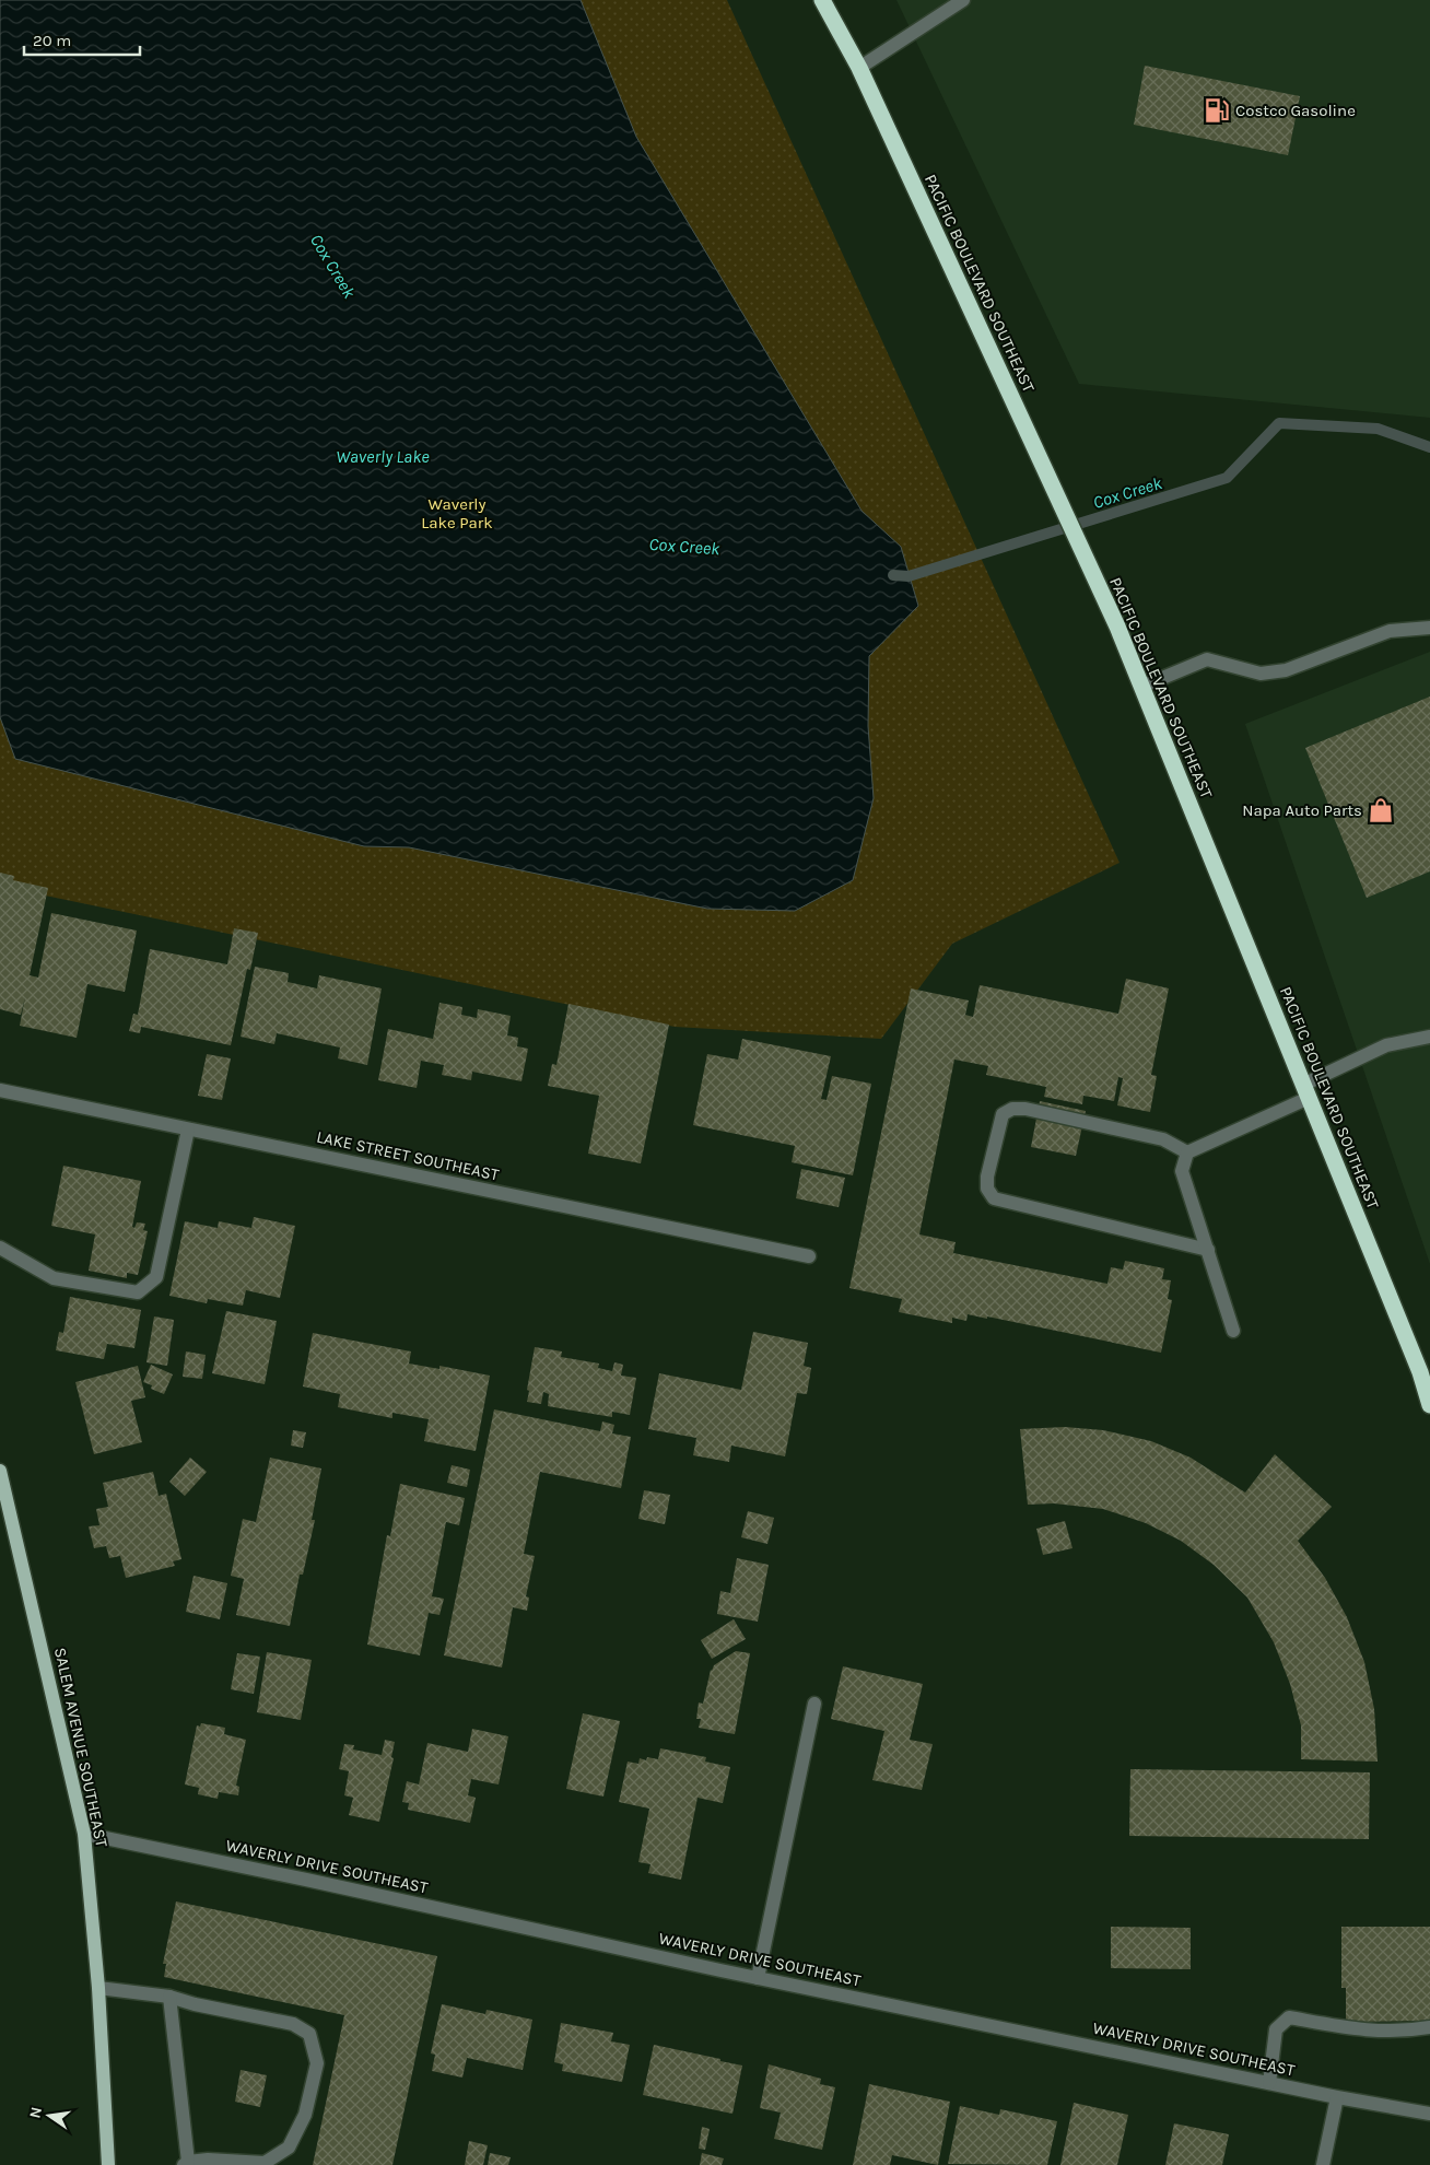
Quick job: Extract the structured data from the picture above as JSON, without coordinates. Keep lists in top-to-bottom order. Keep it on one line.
{"streets":{"highway":["PACIFIC BOULEVARD SOUTHEAST"],"main road":["SALEM AVENUE SOUTHEAST"],"street":["LAKE STREET SOUTHEAST","WAVERLY DRIVE SOUTHEAST"]},"crossings":[["SALEM AVENUE SOUTHEAST","WAVERLY DRIVE SOUTHEAST"]],"water":["Cox Creek","Waverly Lake"],"parks":["Waverly Lake Park"],"places":{"fuel station":["Costco Gasoline"],"shop":["Napa Auto Parts"]},"scale_bar":"20 m","north":"left"}
